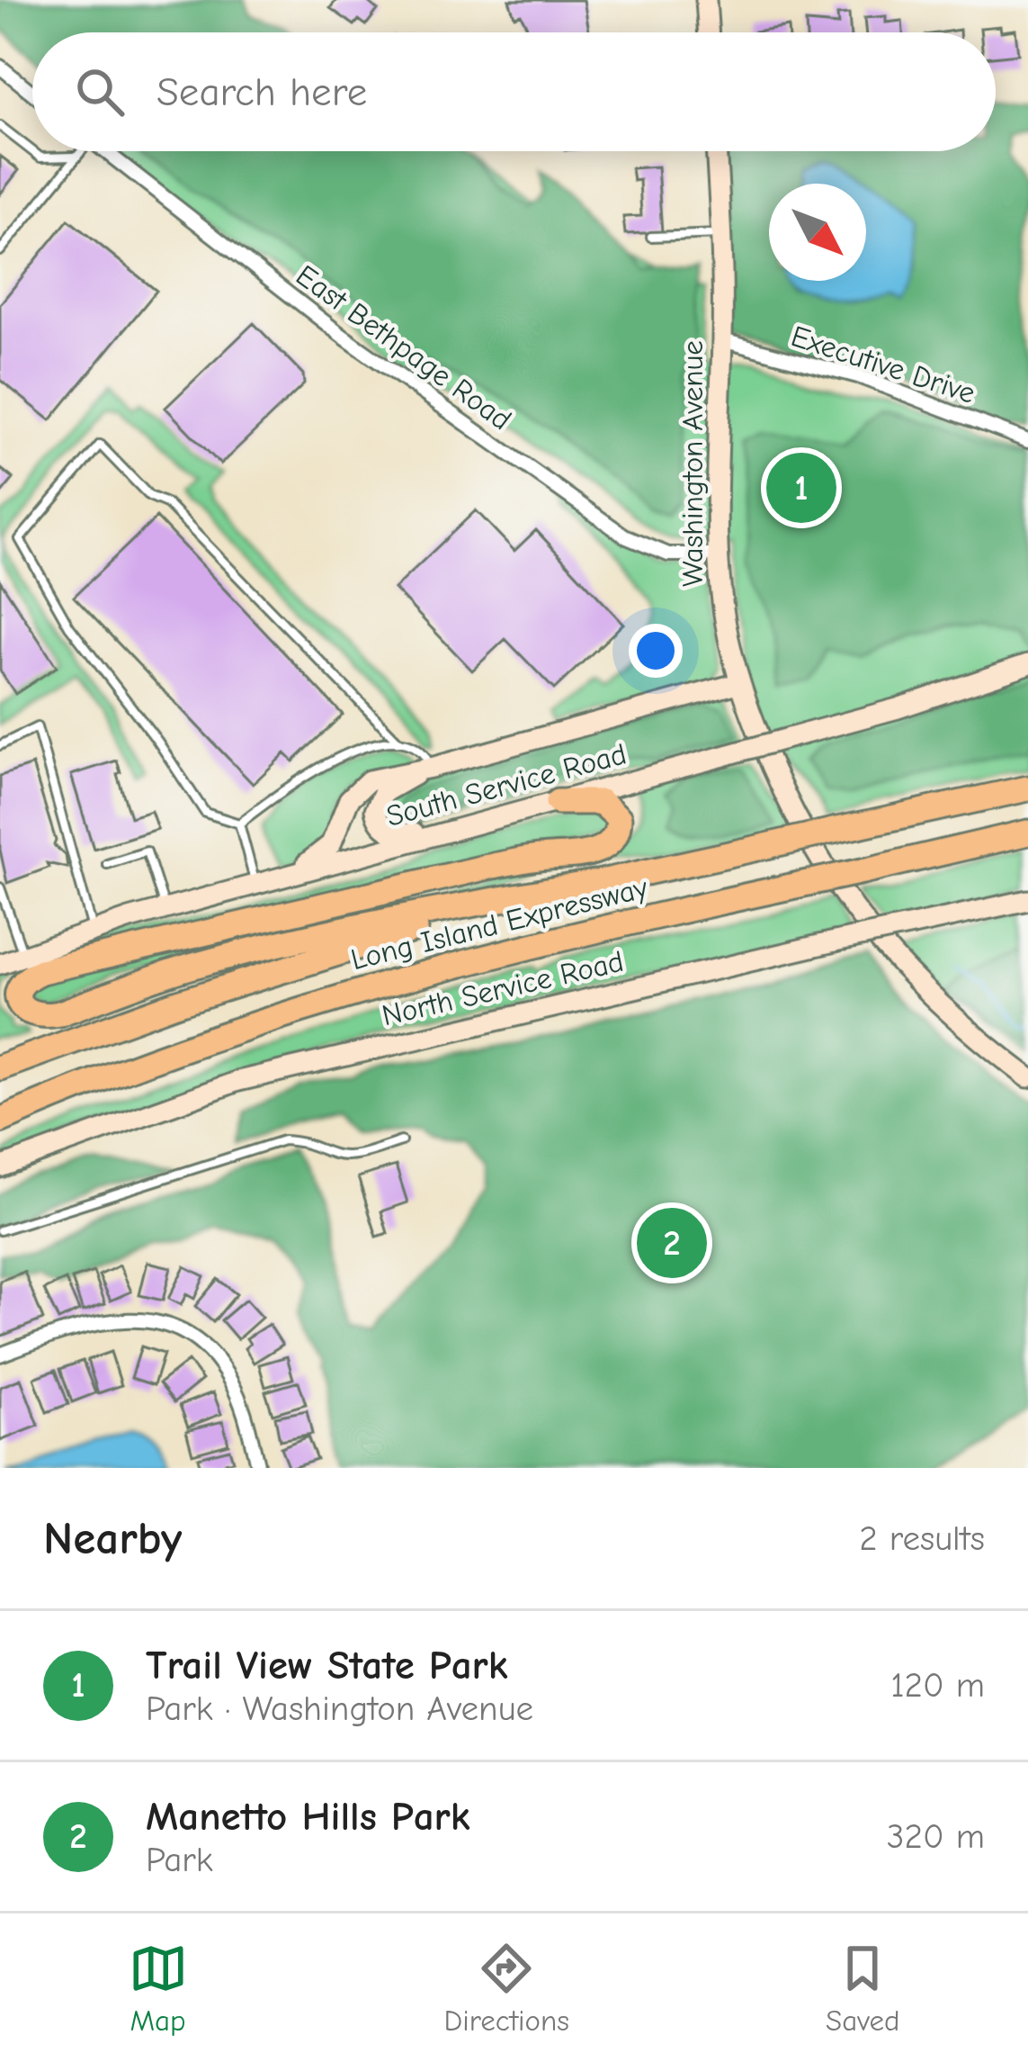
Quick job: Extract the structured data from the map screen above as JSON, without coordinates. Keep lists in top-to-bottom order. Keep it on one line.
{"streets":{"highway":["Long Island Expressway"],"main road":["Washington Avenue","South Service Road","North Service Road"],"street":["East Bethpage Road","Executive Drive"]},"crossings":[["East Bethpage Road","Washington Avenue"],["Executive Drive","Washington Avenue"]],"north":"bottom right","page":{"search":"Search here","pins":["1","2"],"heading":["Nearby","2 results"],"list":[{"mark":"1","name":"Trail View State Park","note":"Park · Washington Avenue","value":"120 m"},{"mark":"2","name":"Manetto Hills Park","note":"Park","value":"320 m"}],"nav":["Map","Directions","Saved"]}}
